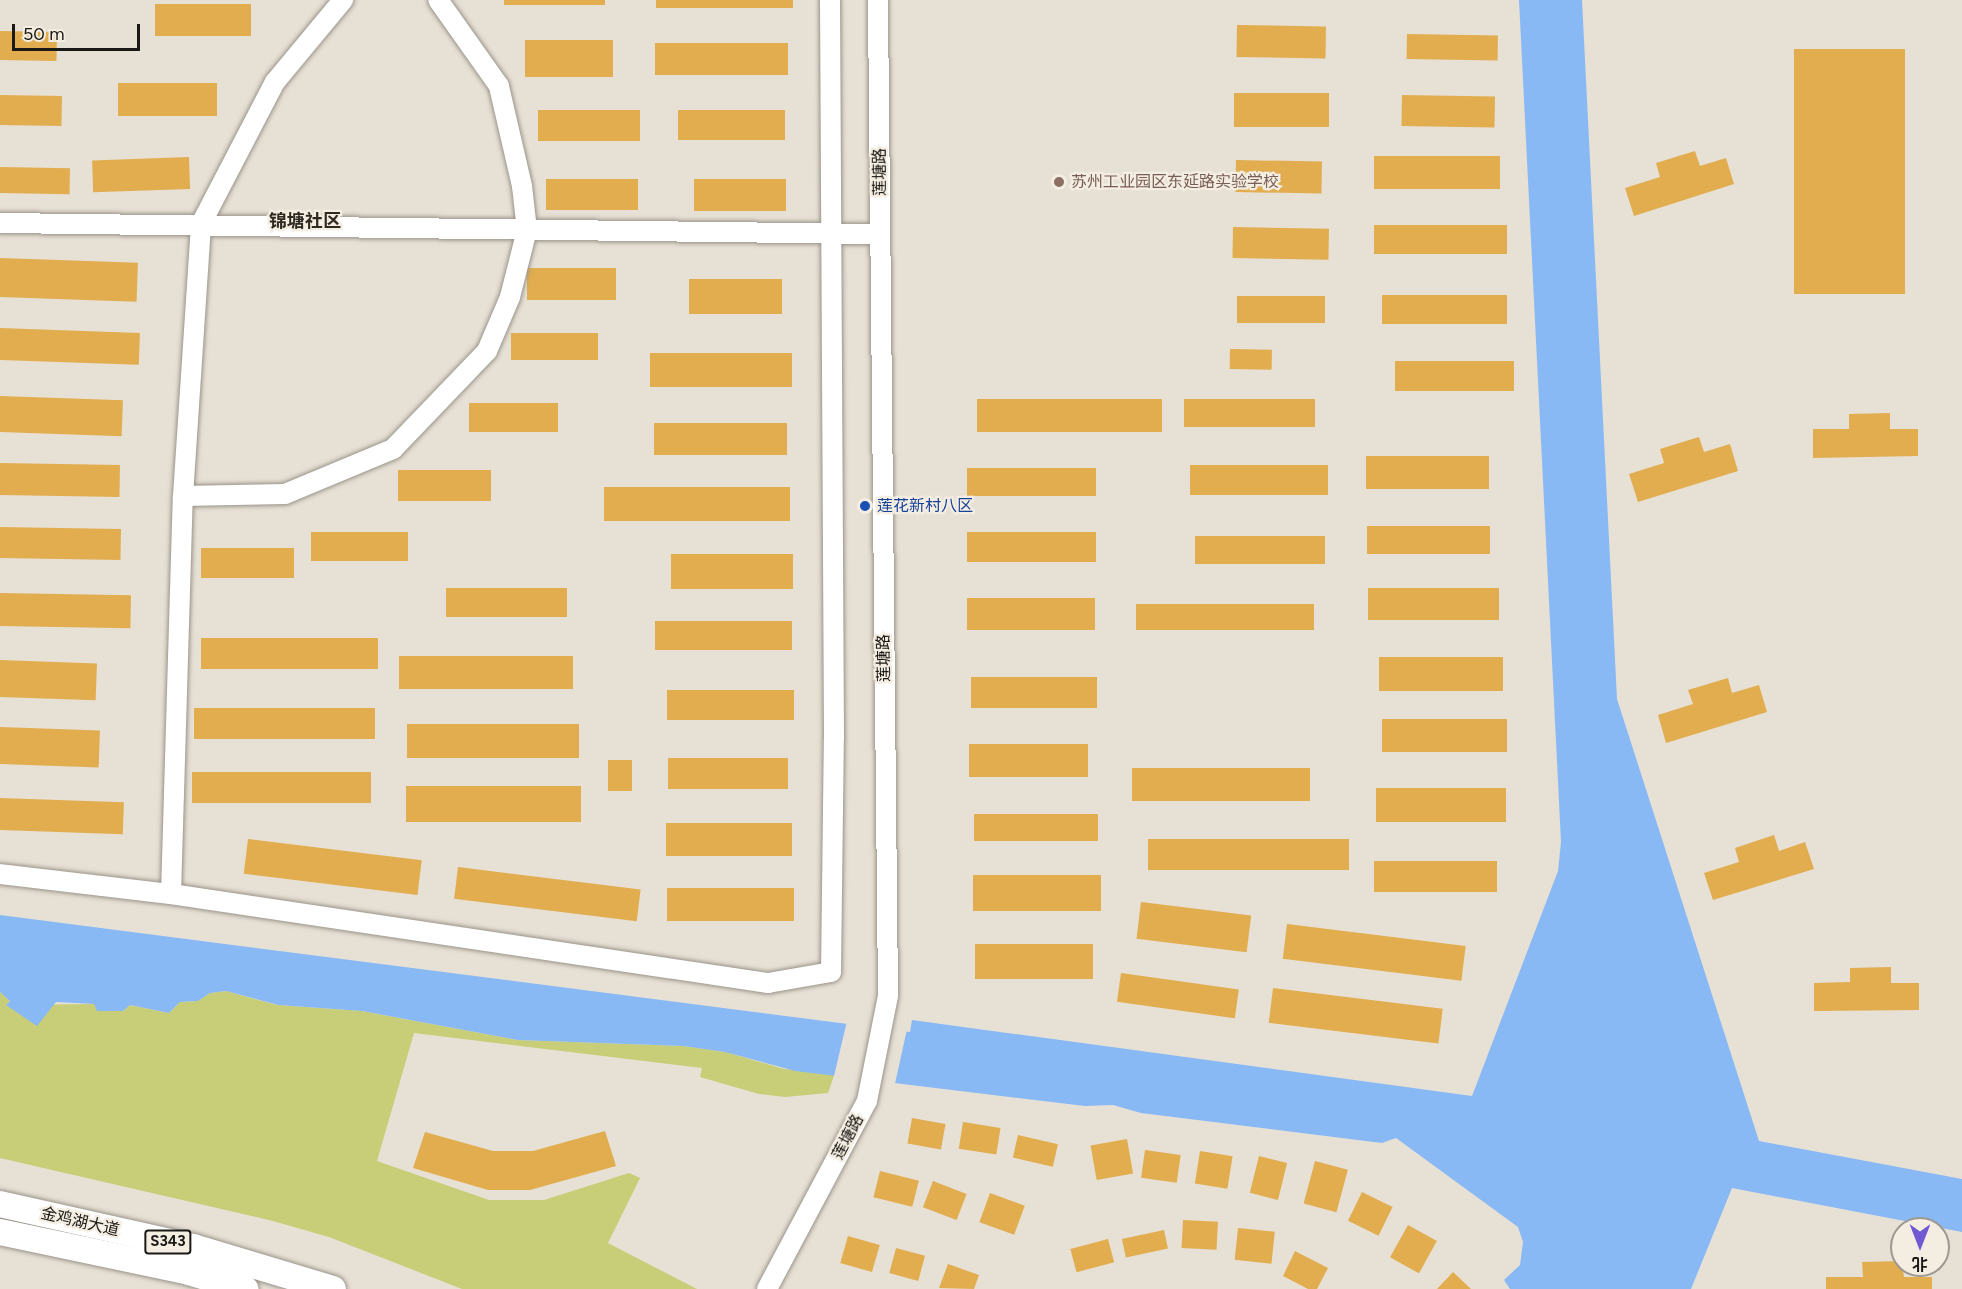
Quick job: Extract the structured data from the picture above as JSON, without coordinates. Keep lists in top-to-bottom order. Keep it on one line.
{"streets":{"main road":["金鸡湖大道","S343"],"street":["莲塘路"]},"districts":["锦塘社区"],"places":["苏州工业园区东延路实验学校","莲花新村八区"],"scale_bar":"50 m","north":"bottom"}
